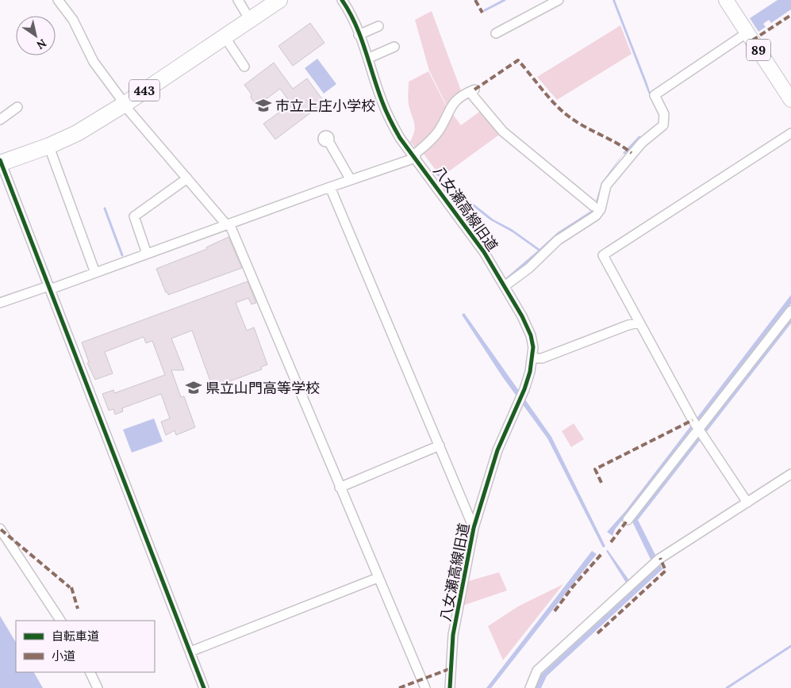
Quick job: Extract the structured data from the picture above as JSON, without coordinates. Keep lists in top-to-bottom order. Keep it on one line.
{"streets":{"highway":["443"],"main road":["89"],"street":["八女瀬高線旧道"]},"places":{"school or university":["市立上庄小学校","県立山門高等学校"]},"legend":["自転車道","小道"],"north":"bottom right"}
